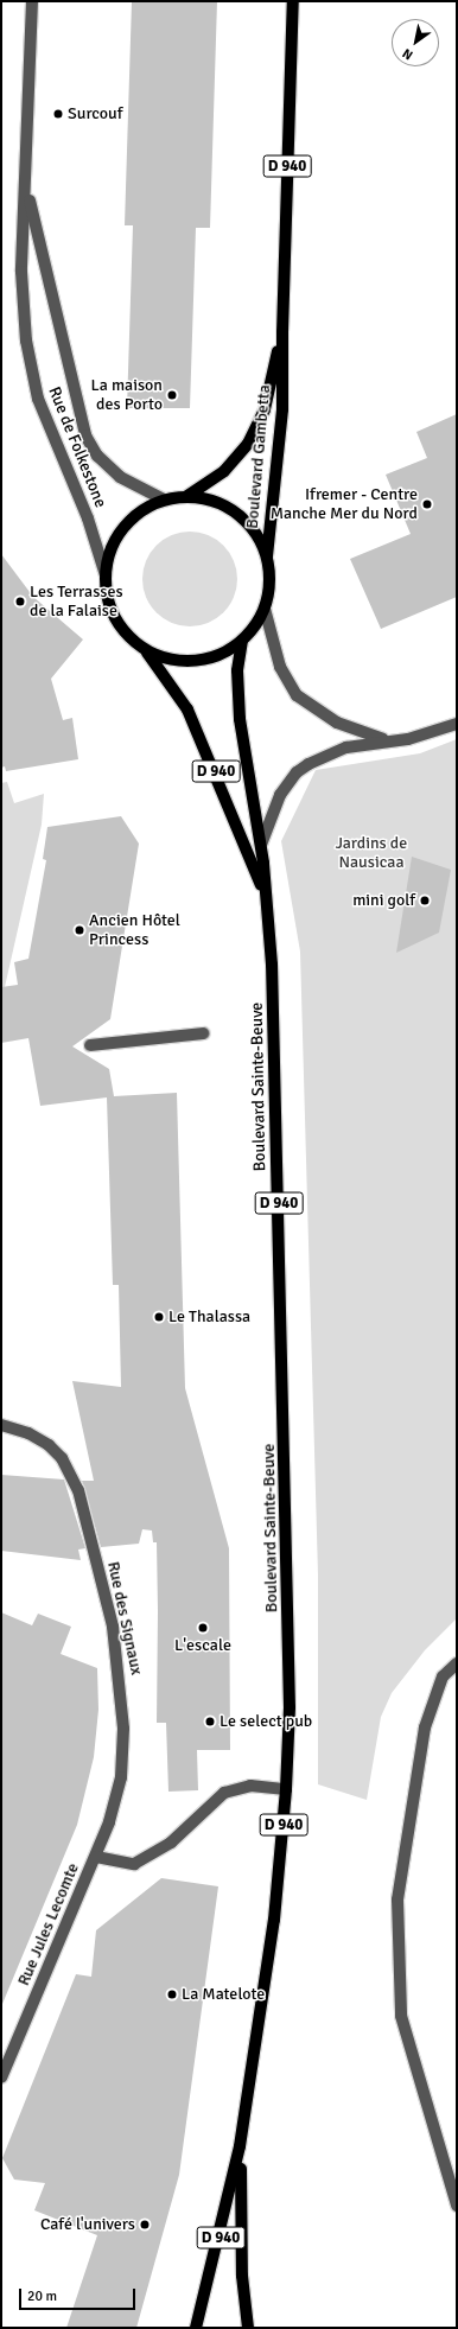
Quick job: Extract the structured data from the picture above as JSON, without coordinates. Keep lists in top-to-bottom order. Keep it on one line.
{"streets":{"main road":["D 940","Boulevard Gambetta","Boulevard Sainte-Beuve"],"street":["Rue de Folkestone","Rue des Signaux","Rue Jules Lecomte"]},"crossings":[["Rue de Folkestone","Boulevard Gambetta"],["Rue de Folkestone","Boulevard Sainte-Beuve"],["Boulevard Gambetta","Boulevard Sainte-Beuve"],["Boulevard Sainte-Beuve","Rue Jules Lecomte"],["Rue des Signaux","Rue Jules Lecomte"]],"parks":["Jardins de Nausicaa"],"places":["Surcouf","La maison des Porto","Ifremer - Centre Manche Mer du Nord","Les Terrasses de la Falaise","mini golf","Ancien Hôtel Princess","Le Thalassa","L'escale","Le select pub","La Matelote","Café l'univers"],"scale_bar":"20 m","north":"bottom left"}
